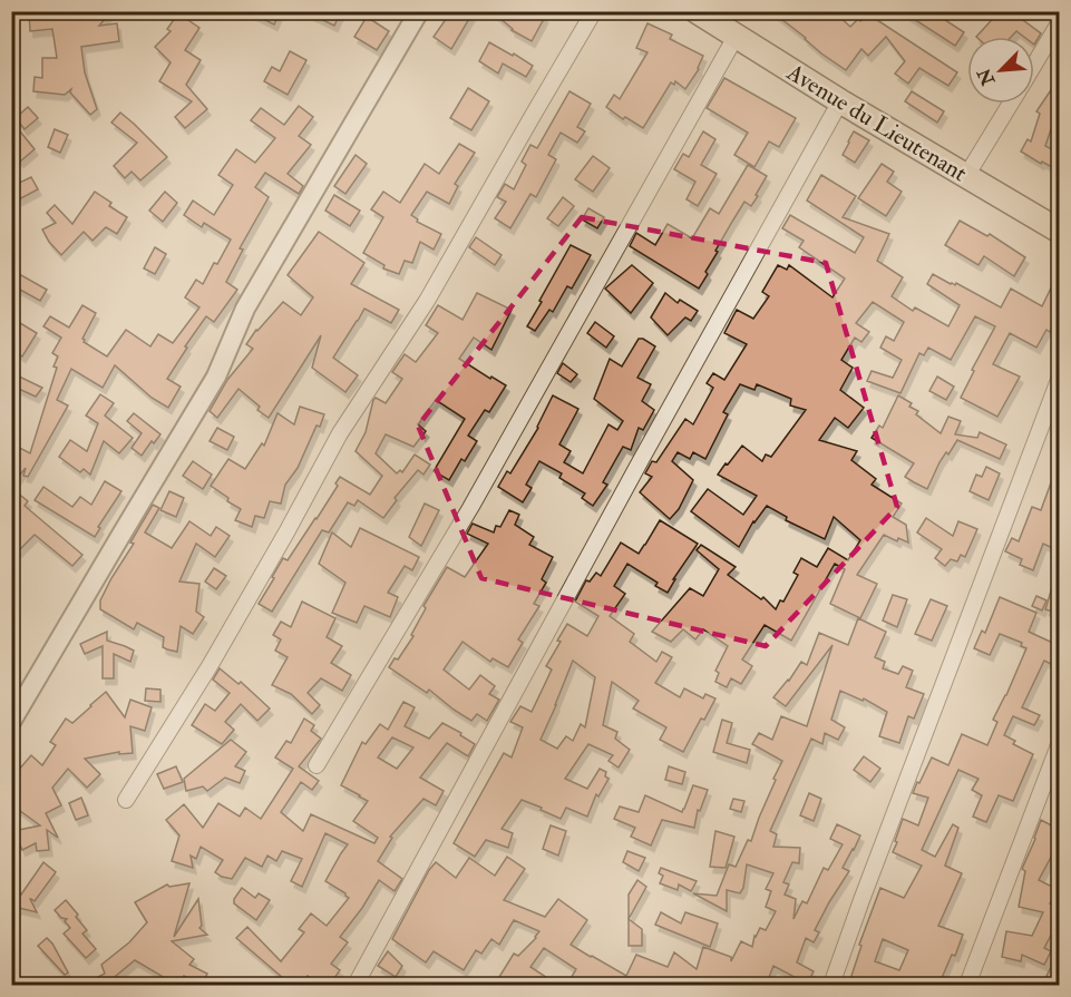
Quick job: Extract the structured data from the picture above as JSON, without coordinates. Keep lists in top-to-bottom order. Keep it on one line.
{"streets":{"main road":["Avenue du Lieutenant"]},"north":"bottom left"}
